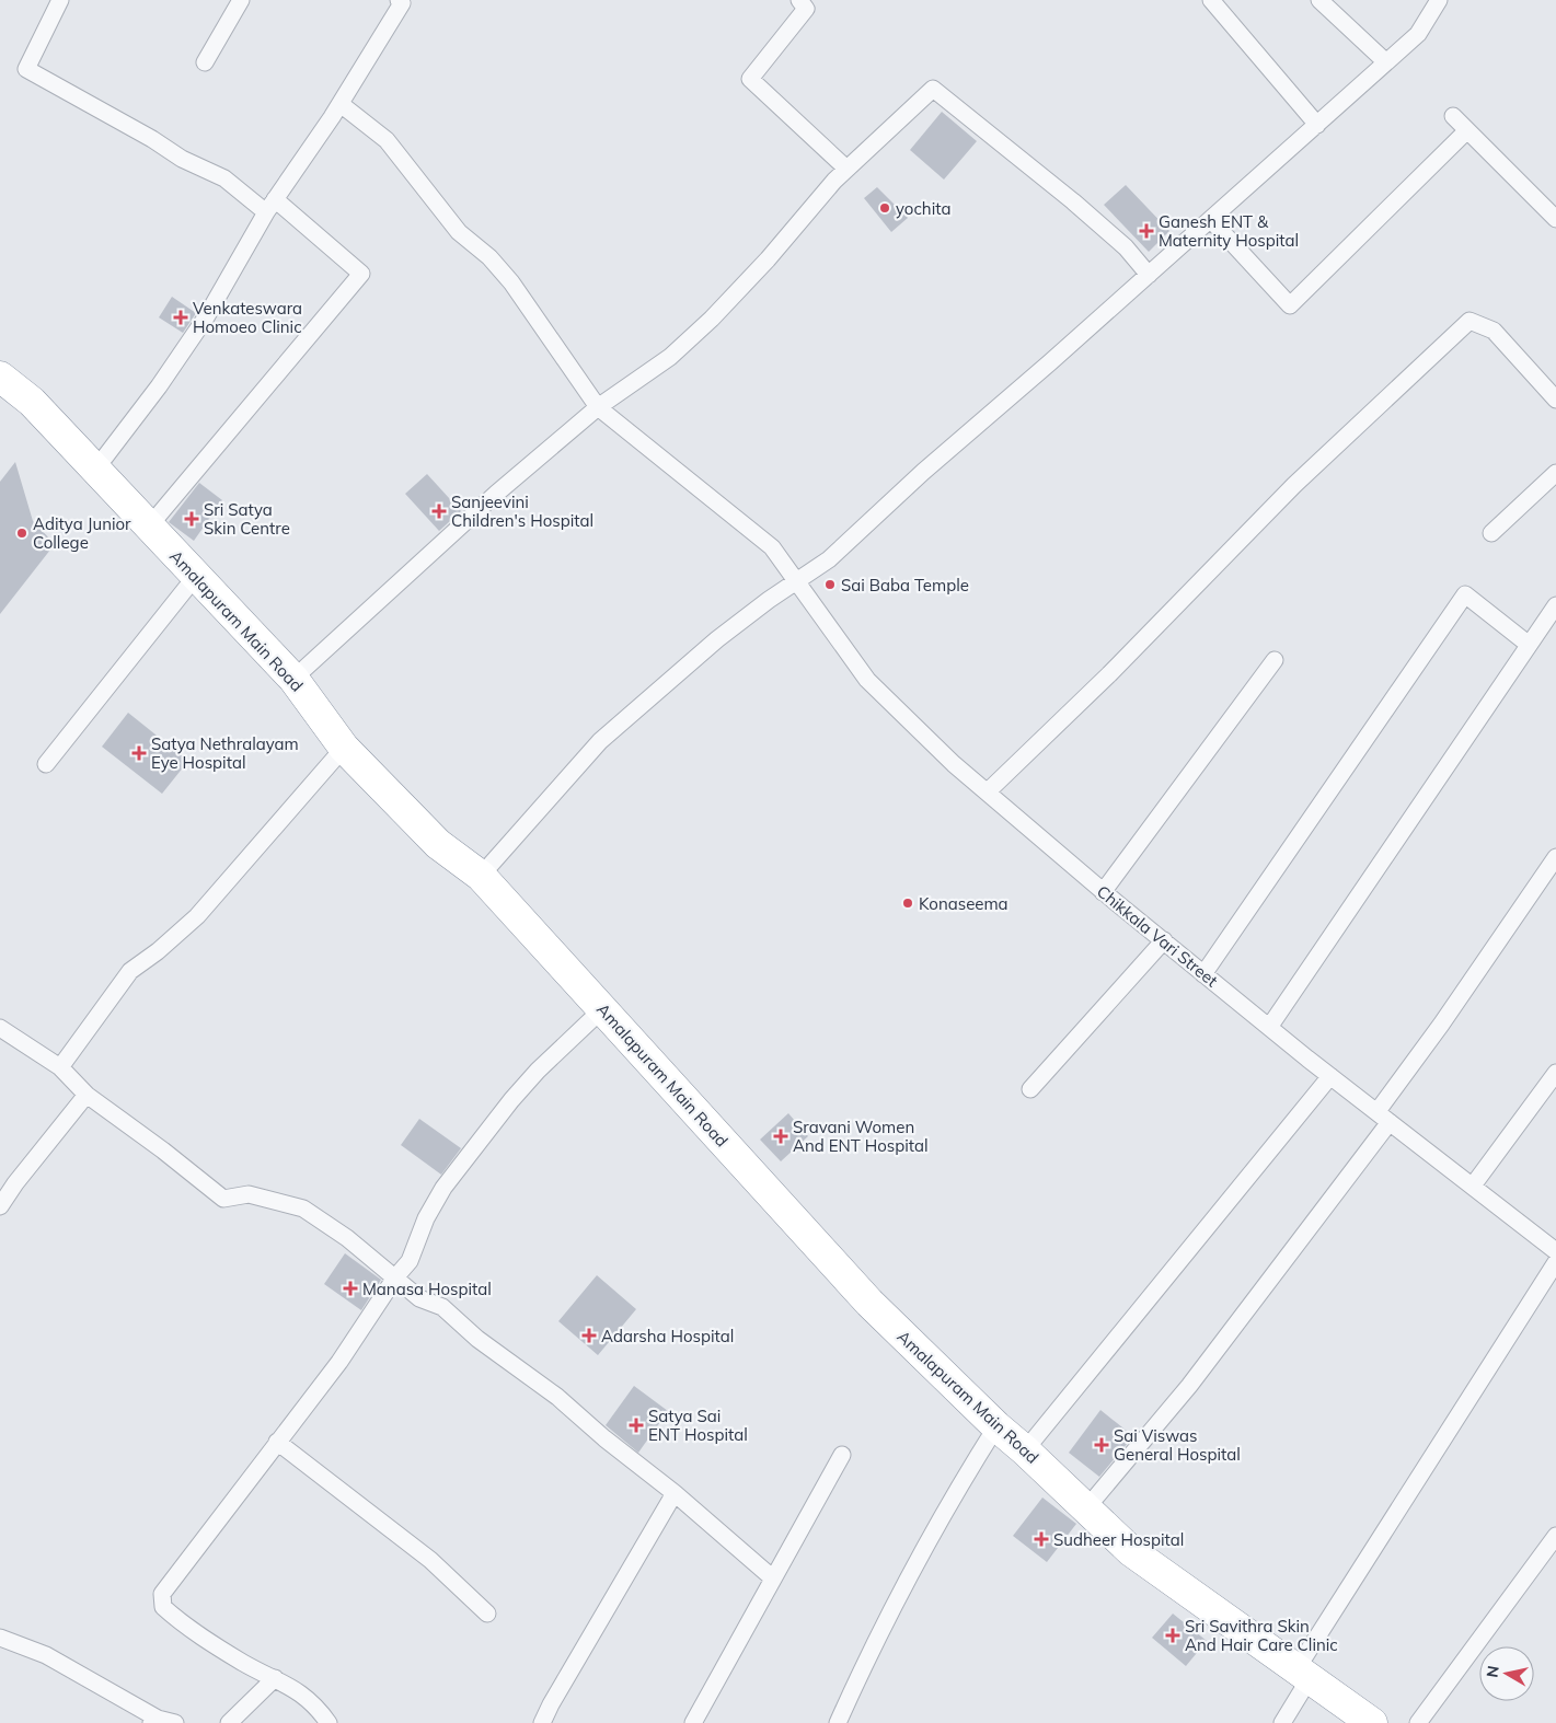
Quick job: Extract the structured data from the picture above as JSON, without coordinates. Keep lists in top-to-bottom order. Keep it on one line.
{"streets":{"highway":["Amalapuram Main Road"],"street":["Chikkala Vari Street"]},"places":{"other":["yochita","Aditya Junior College","Sai Baba Temple","Konaseema"],"health":["Ganesh ENT & Maternity Hospital","Venkateswara Homoeo Clinic","Sanjeevini Children's Hospital","Sri Satya Skin Centre","Satya Nethralayam Eye Hospital","Sravani Women And ENT Hospital","Manasa Hospital","Adarsha Hospital","Satya Sai ENT Hospital","Sai Viswas General Hospital","Sudheer Hospital","Sri Savithra Skin And Hair Care Clinic"]},"north":"left"}
